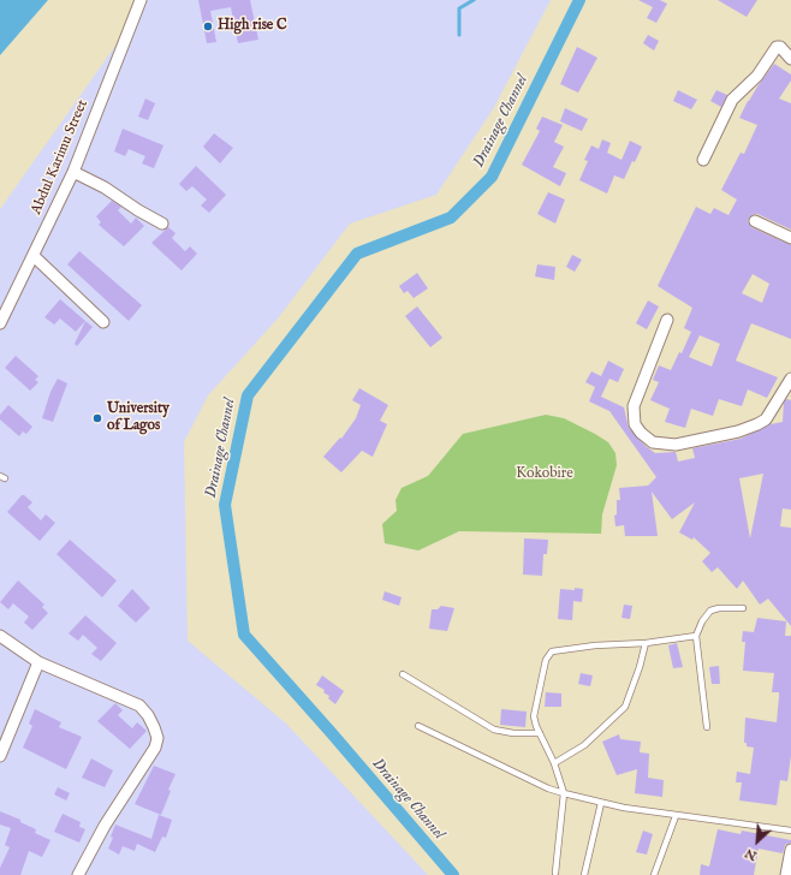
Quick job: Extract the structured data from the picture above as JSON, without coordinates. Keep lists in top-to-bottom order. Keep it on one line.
{"streets":{"street":["Abdul Karimu Street"]},"water":["Drainage Channel"],"parks":["Kokobire"],"places":["High rise C","University of Lagos"],"north":"bottom left"}
